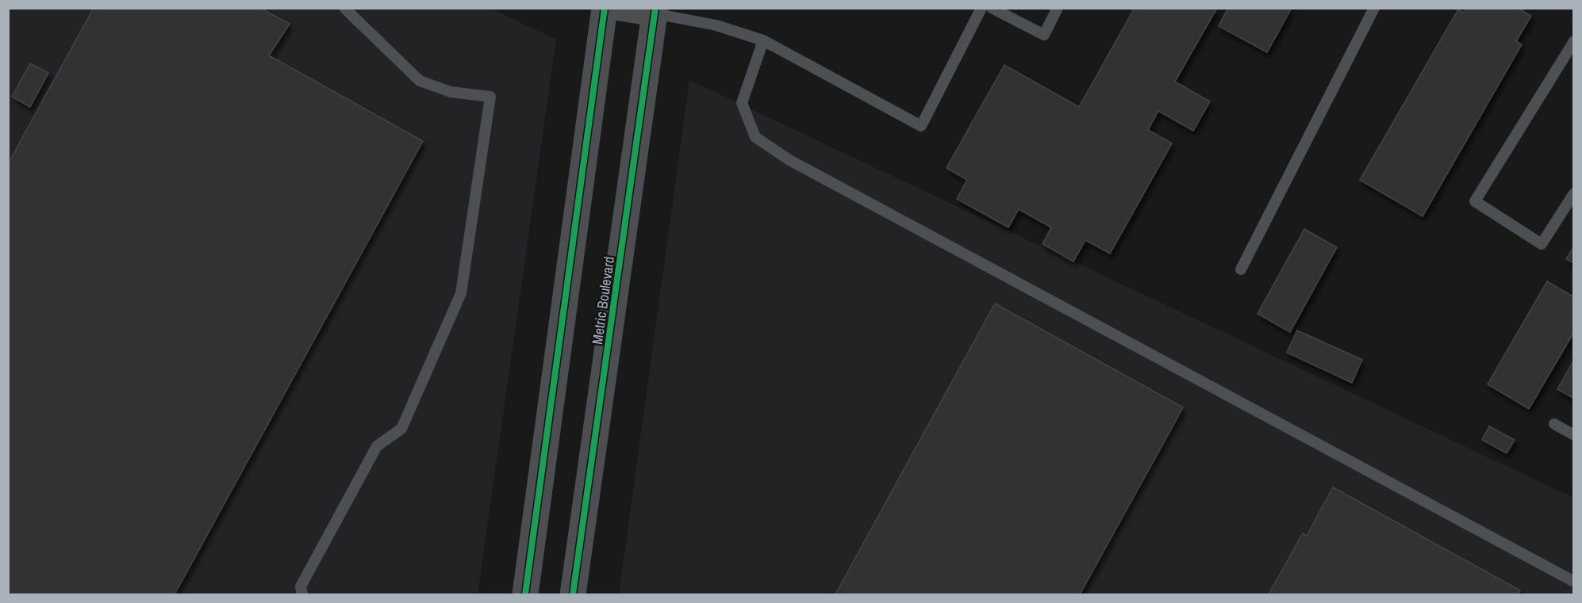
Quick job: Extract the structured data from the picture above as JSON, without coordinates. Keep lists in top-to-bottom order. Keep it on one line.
{"streets":{"main road":["Metric Boulevard"]}}
